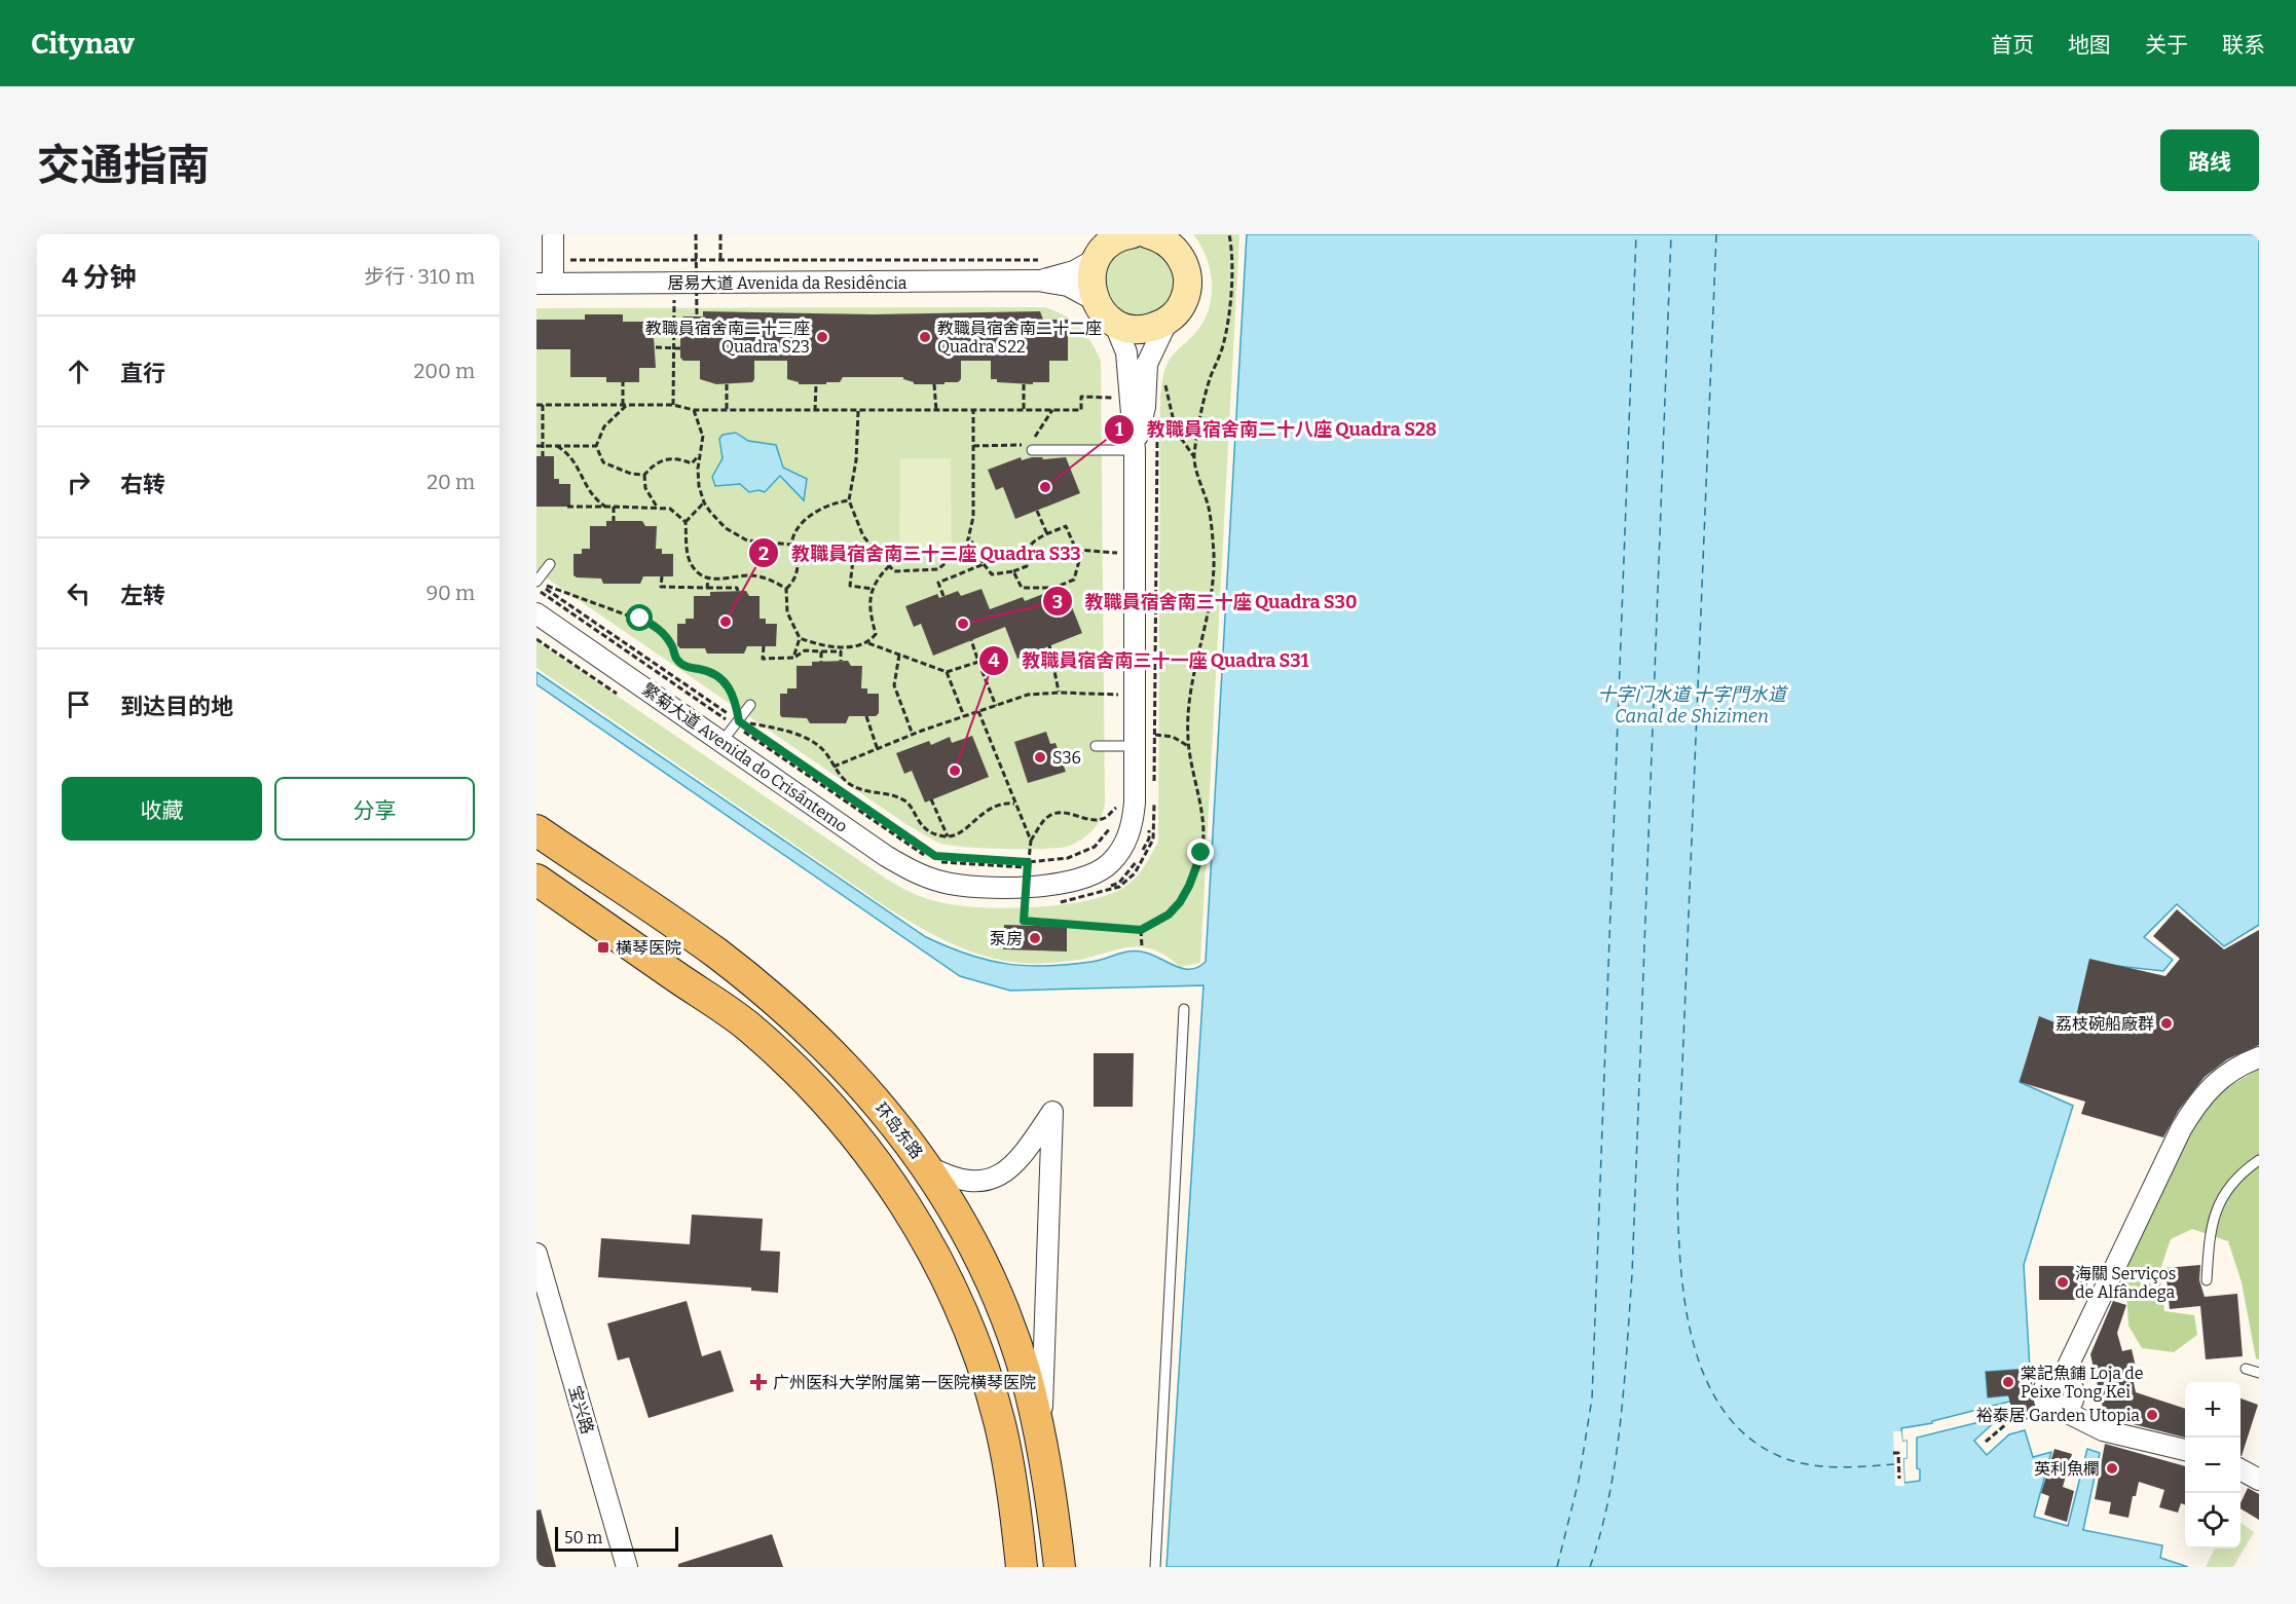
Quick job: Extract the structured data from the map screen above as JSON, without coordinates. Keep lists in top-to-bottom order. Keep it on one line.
{"streets":{"main road":["环岛东路"],"street":["居易大道 Avenida da Residência","繁菊大道 Avenida do Crisântemo","宝兴路"]},"water":["十字门水道 十字門水道 Canal de Shizimen"],"places":{"other":["教職員宿舍南二十三座 Quadra S23","教職員宿舍南二十二座 Quadra S22","教職員宿舍南二十八座 Quadra S28","教職員宿舍南三十三座 Quadra S33","教職員宿舍南三十座 Quadra S30","S36","教職員宿舍南三十一座 Quadra S31","泵房","荔枝碗船廠群","海關 Serviços de Alfândega","棠記魚鋪 Loja de Peixe Tong Kei","裕泰居 Garden Utopia","英利魚欄"],"transit":["横琴医院"],"health":["广州医科大学附属第一医院横琴医院"]},"scale_bar":"50 m","page":{"header":"Citynav","nav":["首页","地图","关于","联系"],"title":"交通指南","buttons":["路线",["收藏","分享"]],"heading":["4 分钟","步行 · 310 m"],"list":[["直行","200 m"],["右转","20 m"],["左转","90 m"],"到达目的地"],"map_buttons":["+","−"],"scale":"50 m"}}
